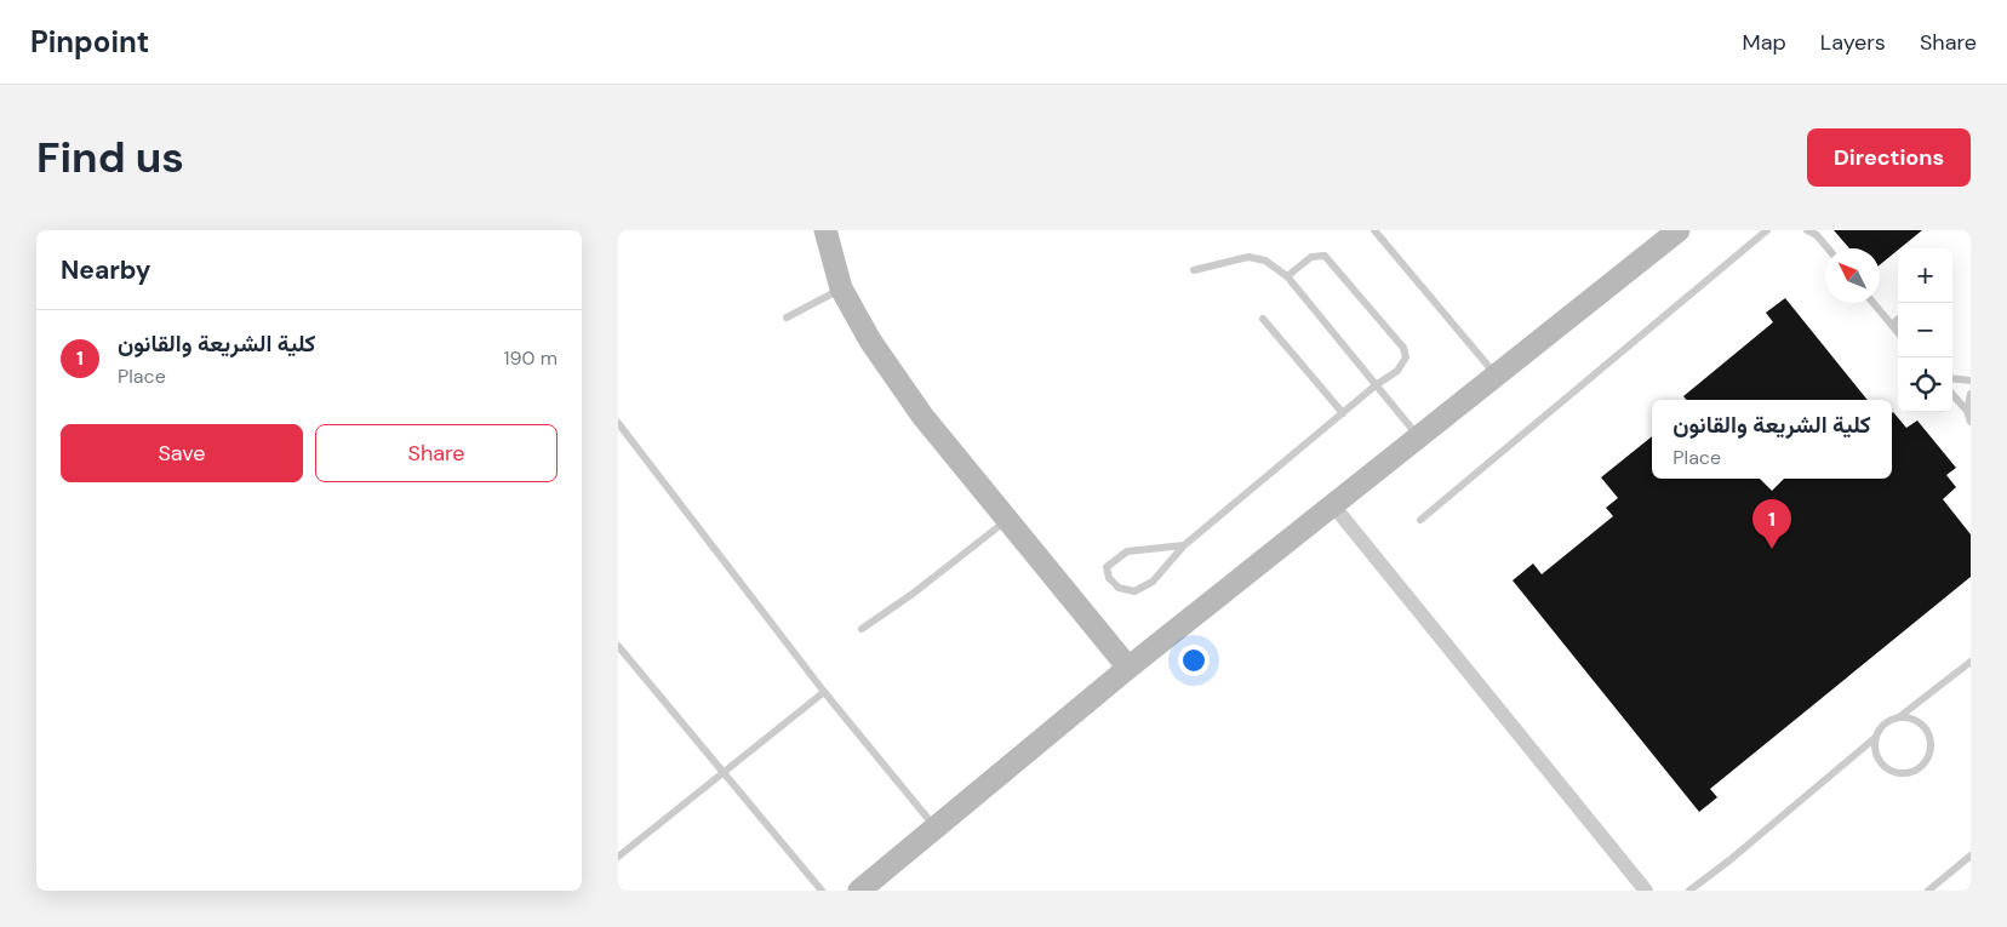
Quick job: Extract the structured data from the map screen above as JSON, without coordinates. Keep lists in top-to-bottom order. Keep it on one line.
{"north":"top left","page":{"header":"Pinpoint","nav":["Map","Layers","Share"],"buttons":["Directions",["Save","Share"]],"title":"Find us","heading":"Nearby","map_buttons":["+","−"],"list":[{"mark":"1","name":"كلية الشريعة والقانون","note":"Place","value":"190 m"}],"popup":["كلية الشريعة والقانون","Place"],"pins":"1"}}
